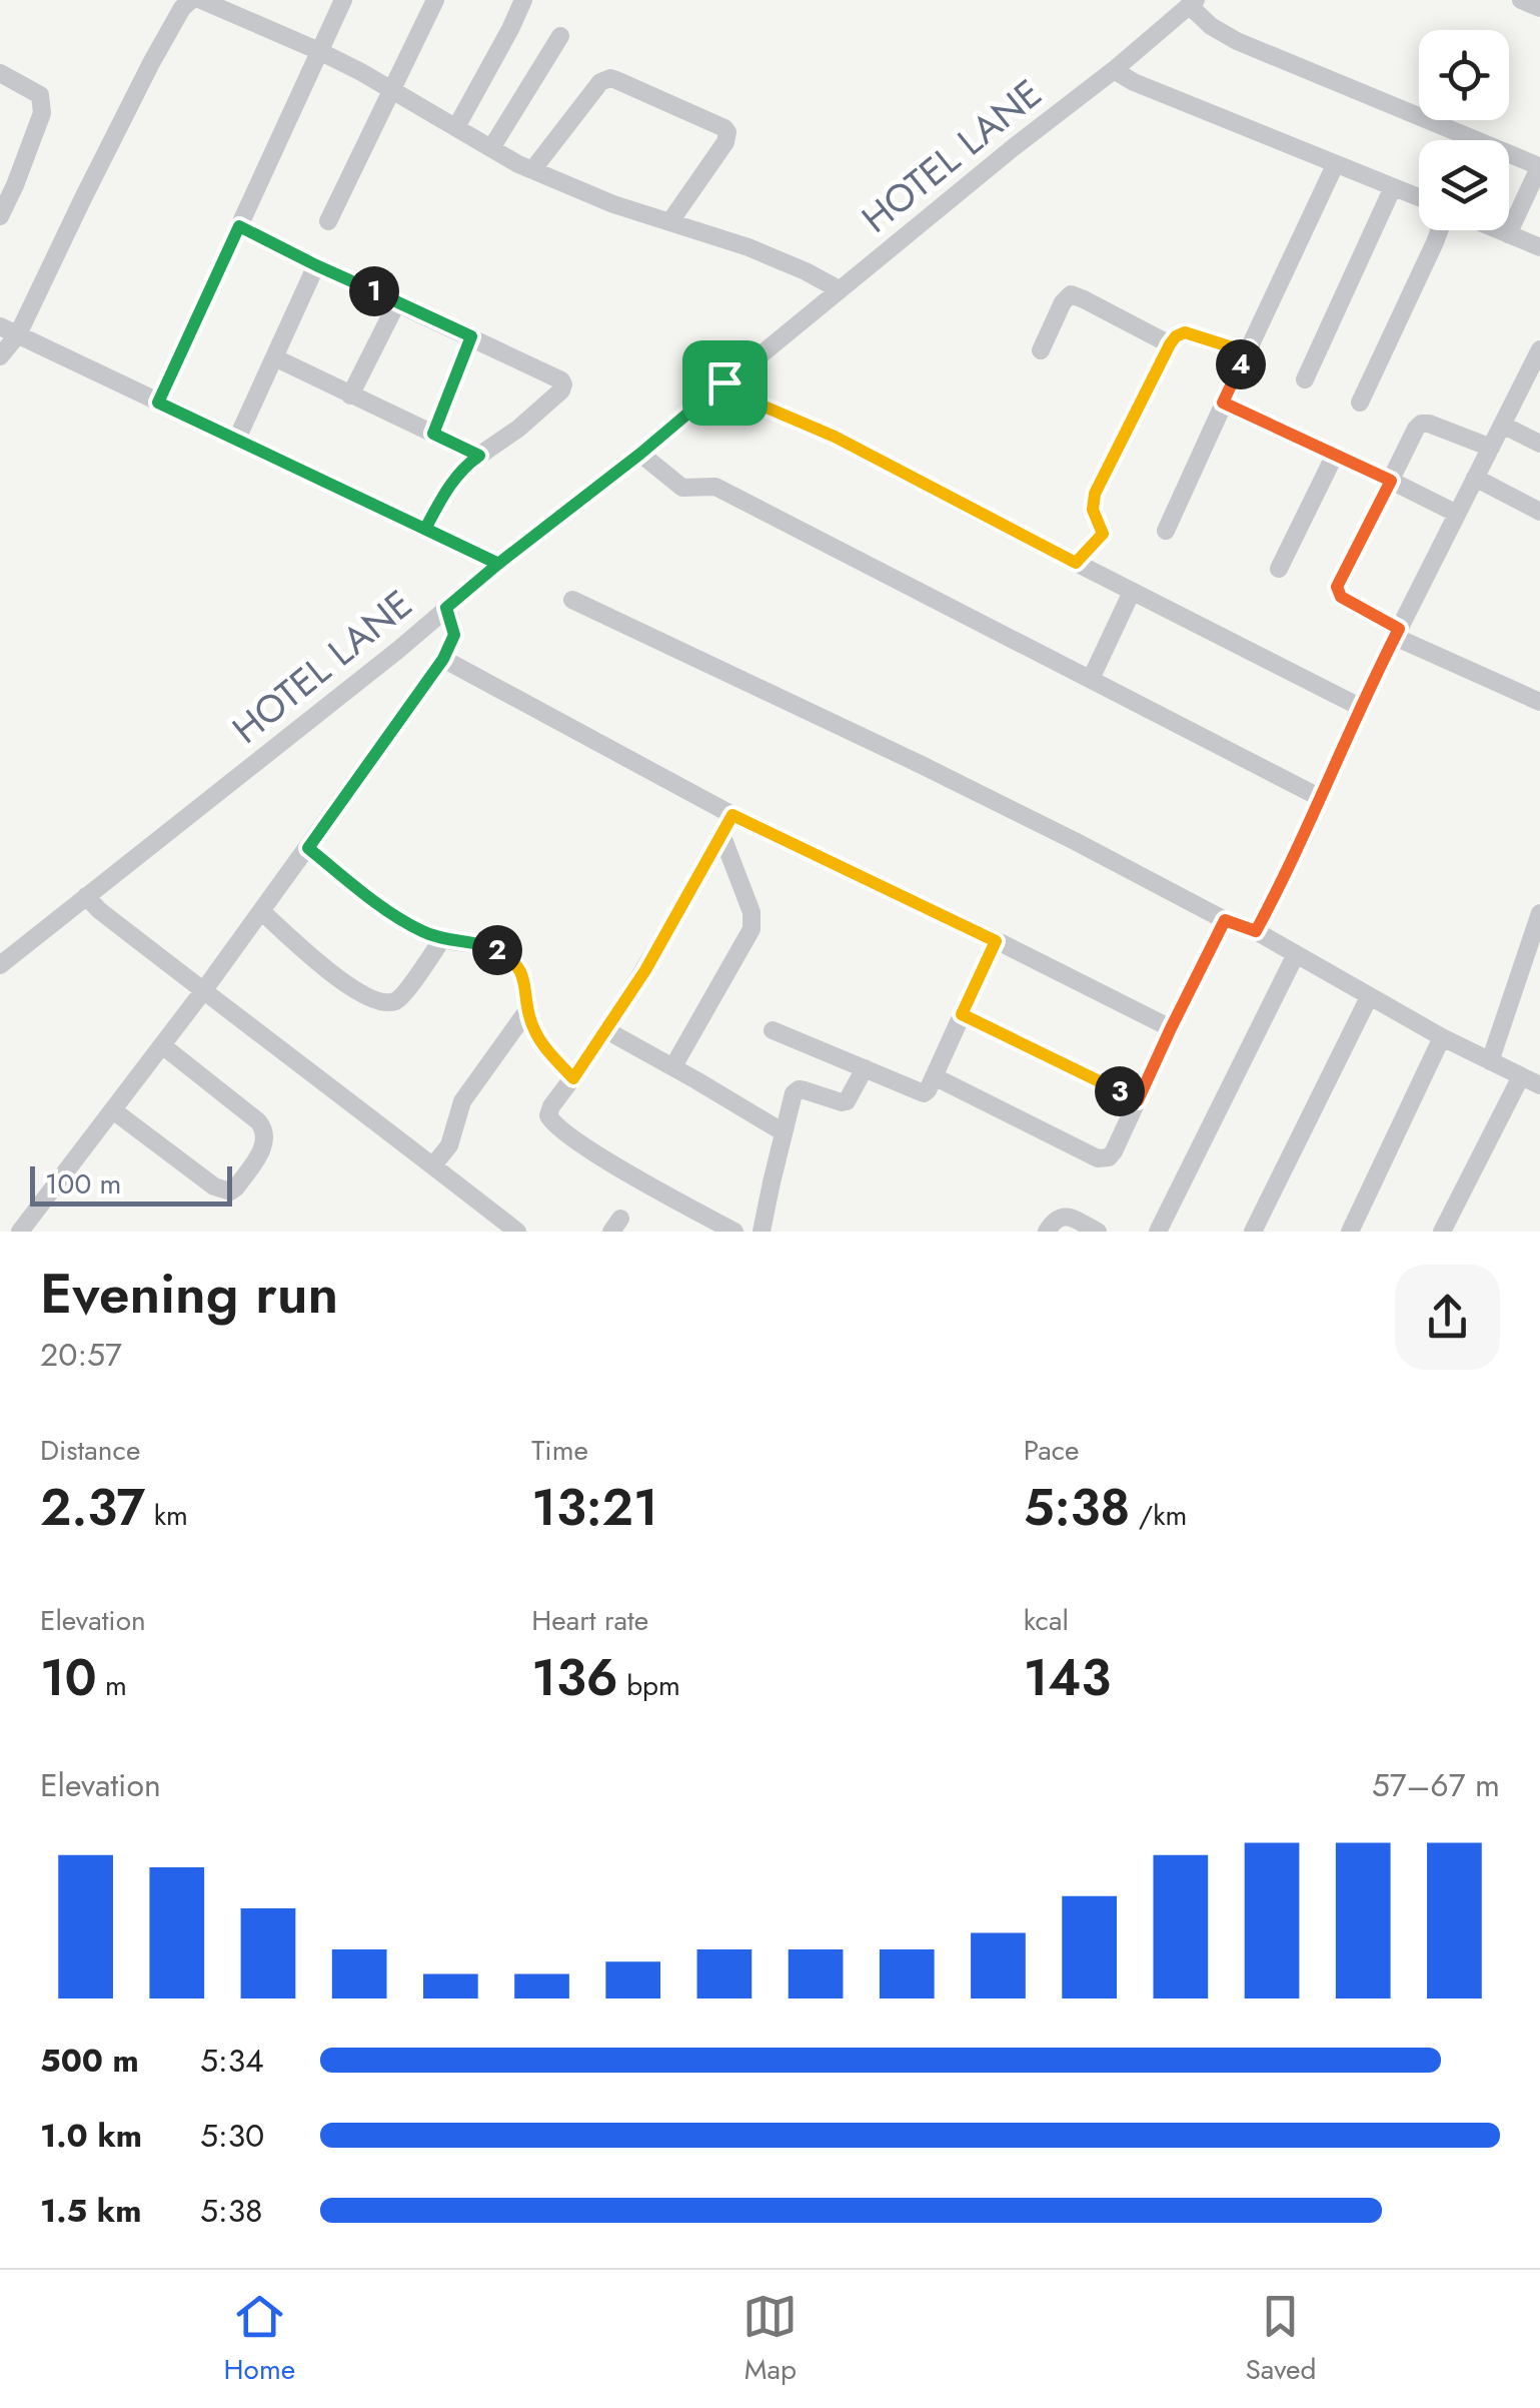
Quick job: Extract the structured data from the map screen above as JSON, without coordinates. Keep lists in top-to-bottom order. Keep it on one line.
{"streets":{"street":["HOTEL LANE"]},"scale_bar":"100 m","page":{"pins":["1","4","2","3"],"scale":"100 m","heading":["Evening run","20:57"],"stats":[["Distance","2.37 km"],["Time","13:21"],["Pace","5:38 /km"],["Elevation","10 m"],["Heart rate","136 bpm"],["kcal","143"]],"chart":["Elevation","57–67 m"],"list":[{"name":"500 m","note":"5:34"},{"name":"1.0 km","note":"5:30"},{"name":"1.5 km","note":"5:38"}],"tabs":["Home","Map","Saved"]}}
